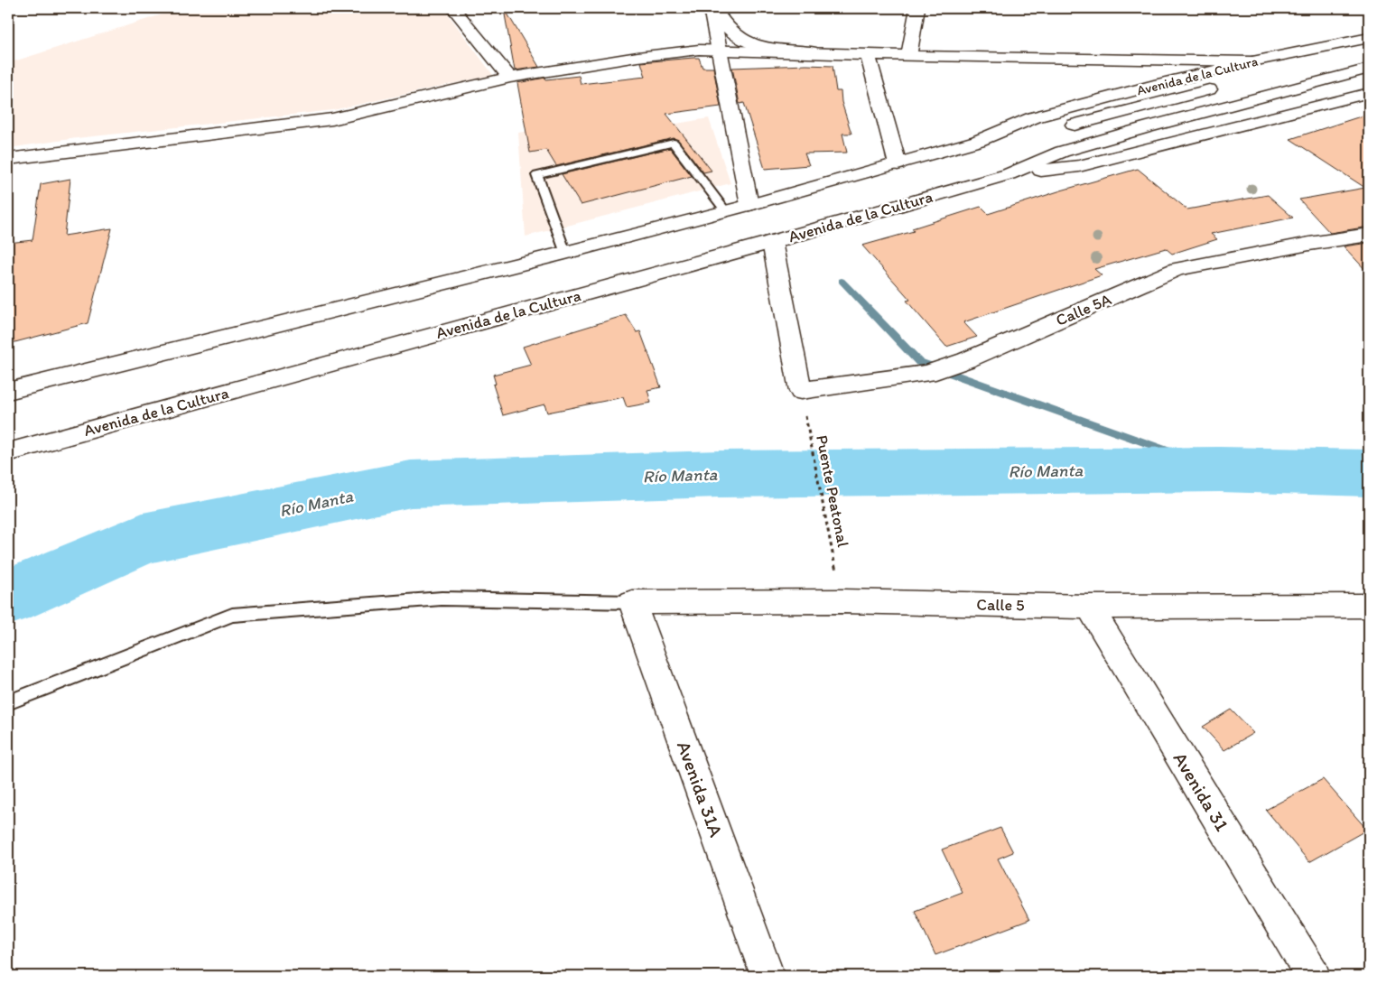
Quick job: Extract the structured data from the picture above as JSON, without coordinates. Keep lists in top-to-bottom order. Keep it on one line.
{"streets":{"street":["Avenida de la Cultura","Calle 5A","Calle 5","Avenida 31A","Avenida 31"],"path":["Puente Peatonal"]},"crossings":[["Calle 5A","Puente Peatonal"],["Calle 5","Avenida 31A"],["Calle 5","Avenida 31"]],"water":["Río Manta"]}
